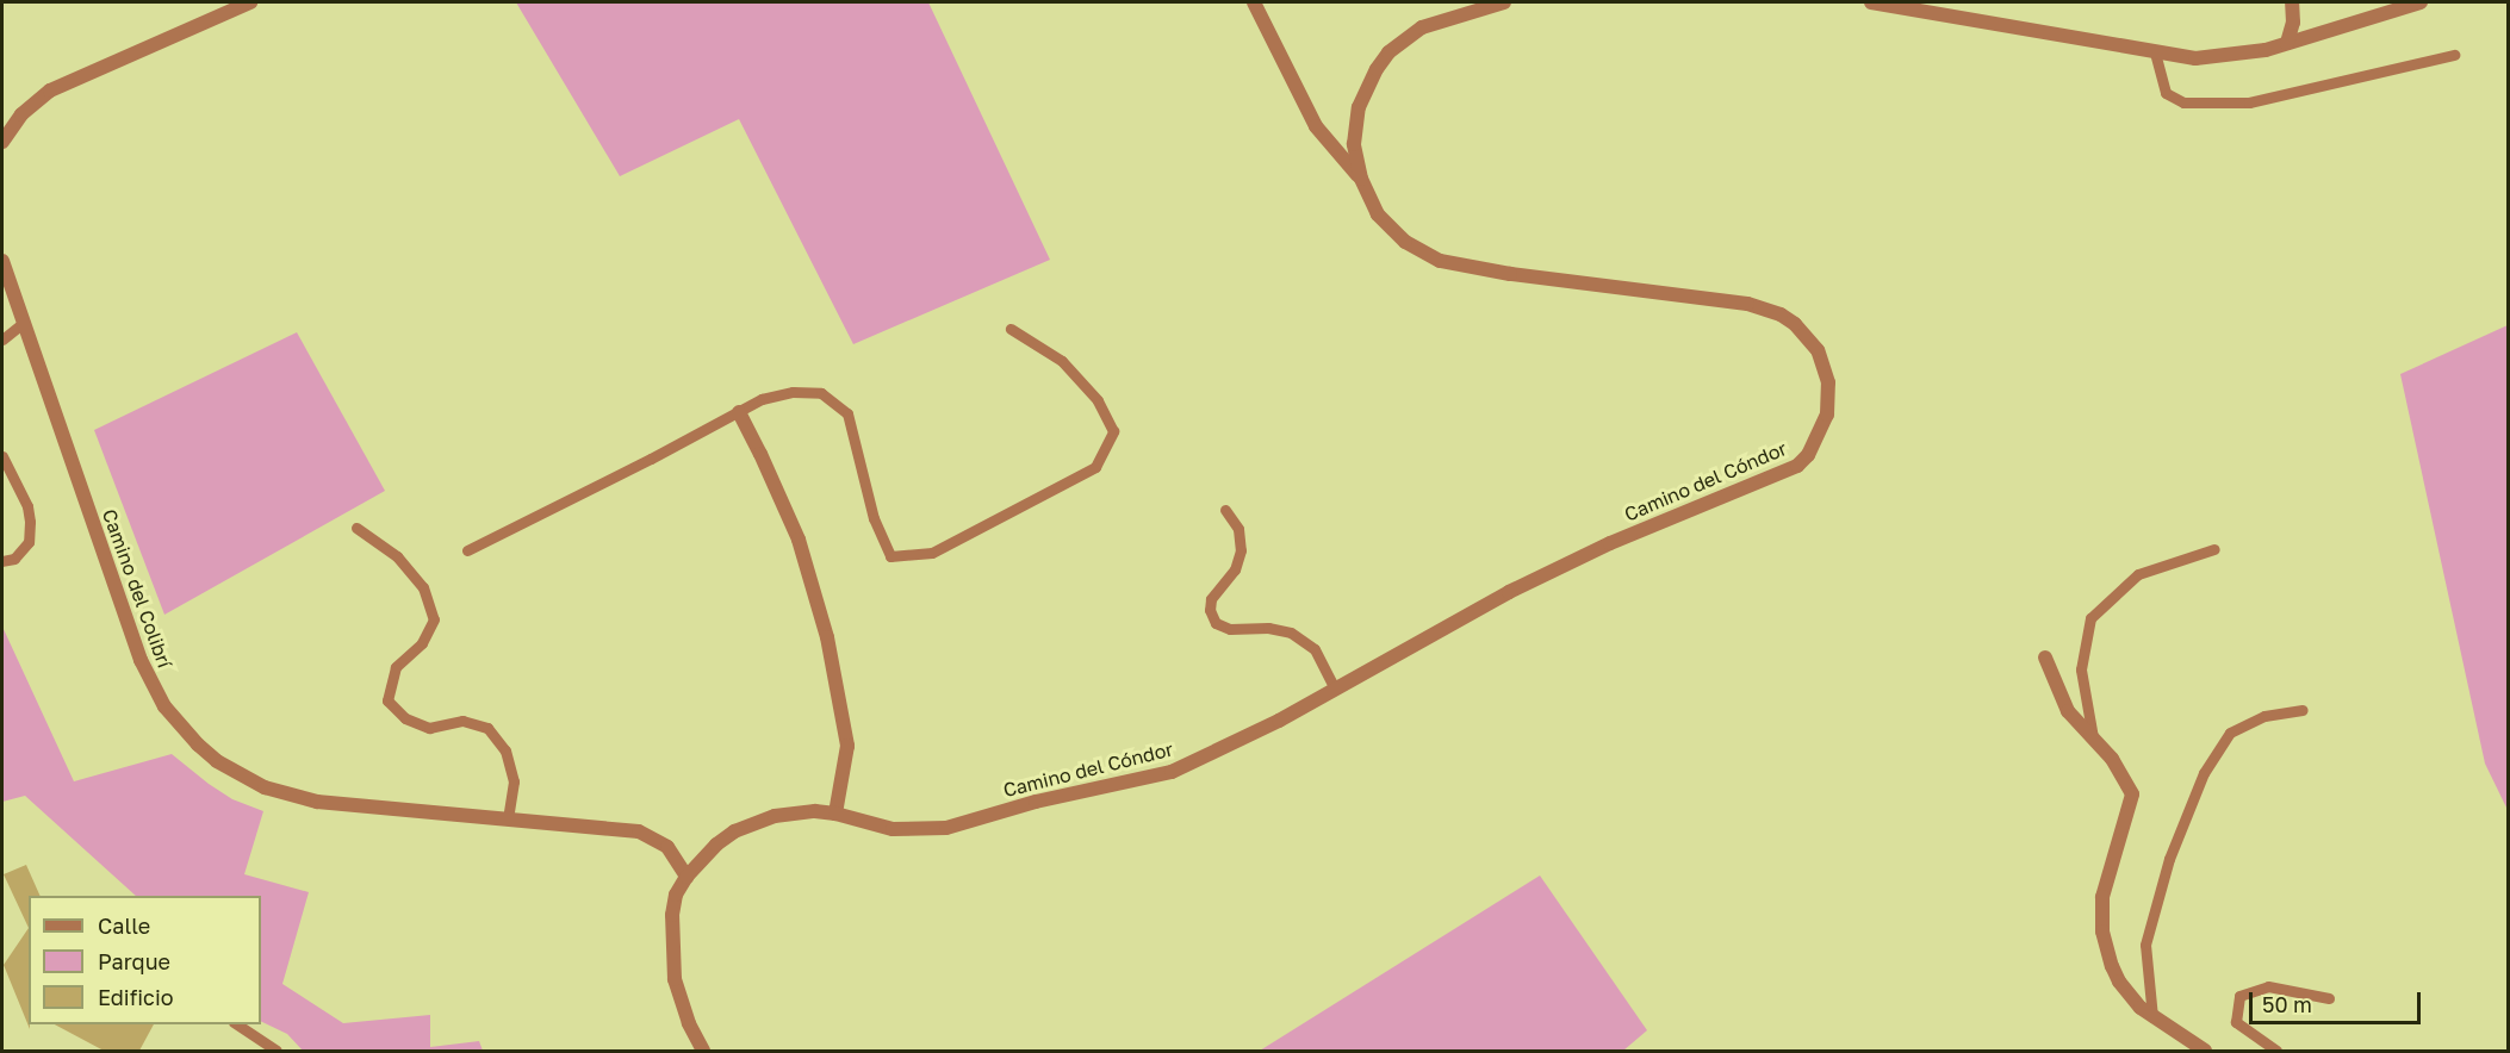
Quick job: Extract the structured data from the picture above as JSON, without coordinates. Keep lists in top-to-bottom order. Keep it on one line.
{"streets":{"street":["Camino del Cóndor","Camino del Colibrí"]},"crossings":[["Camino del Cóndor","Camino del Colibrí"]],"legend":["Calle","Parque","Edificio"],"scale_bar":"50 m"}
